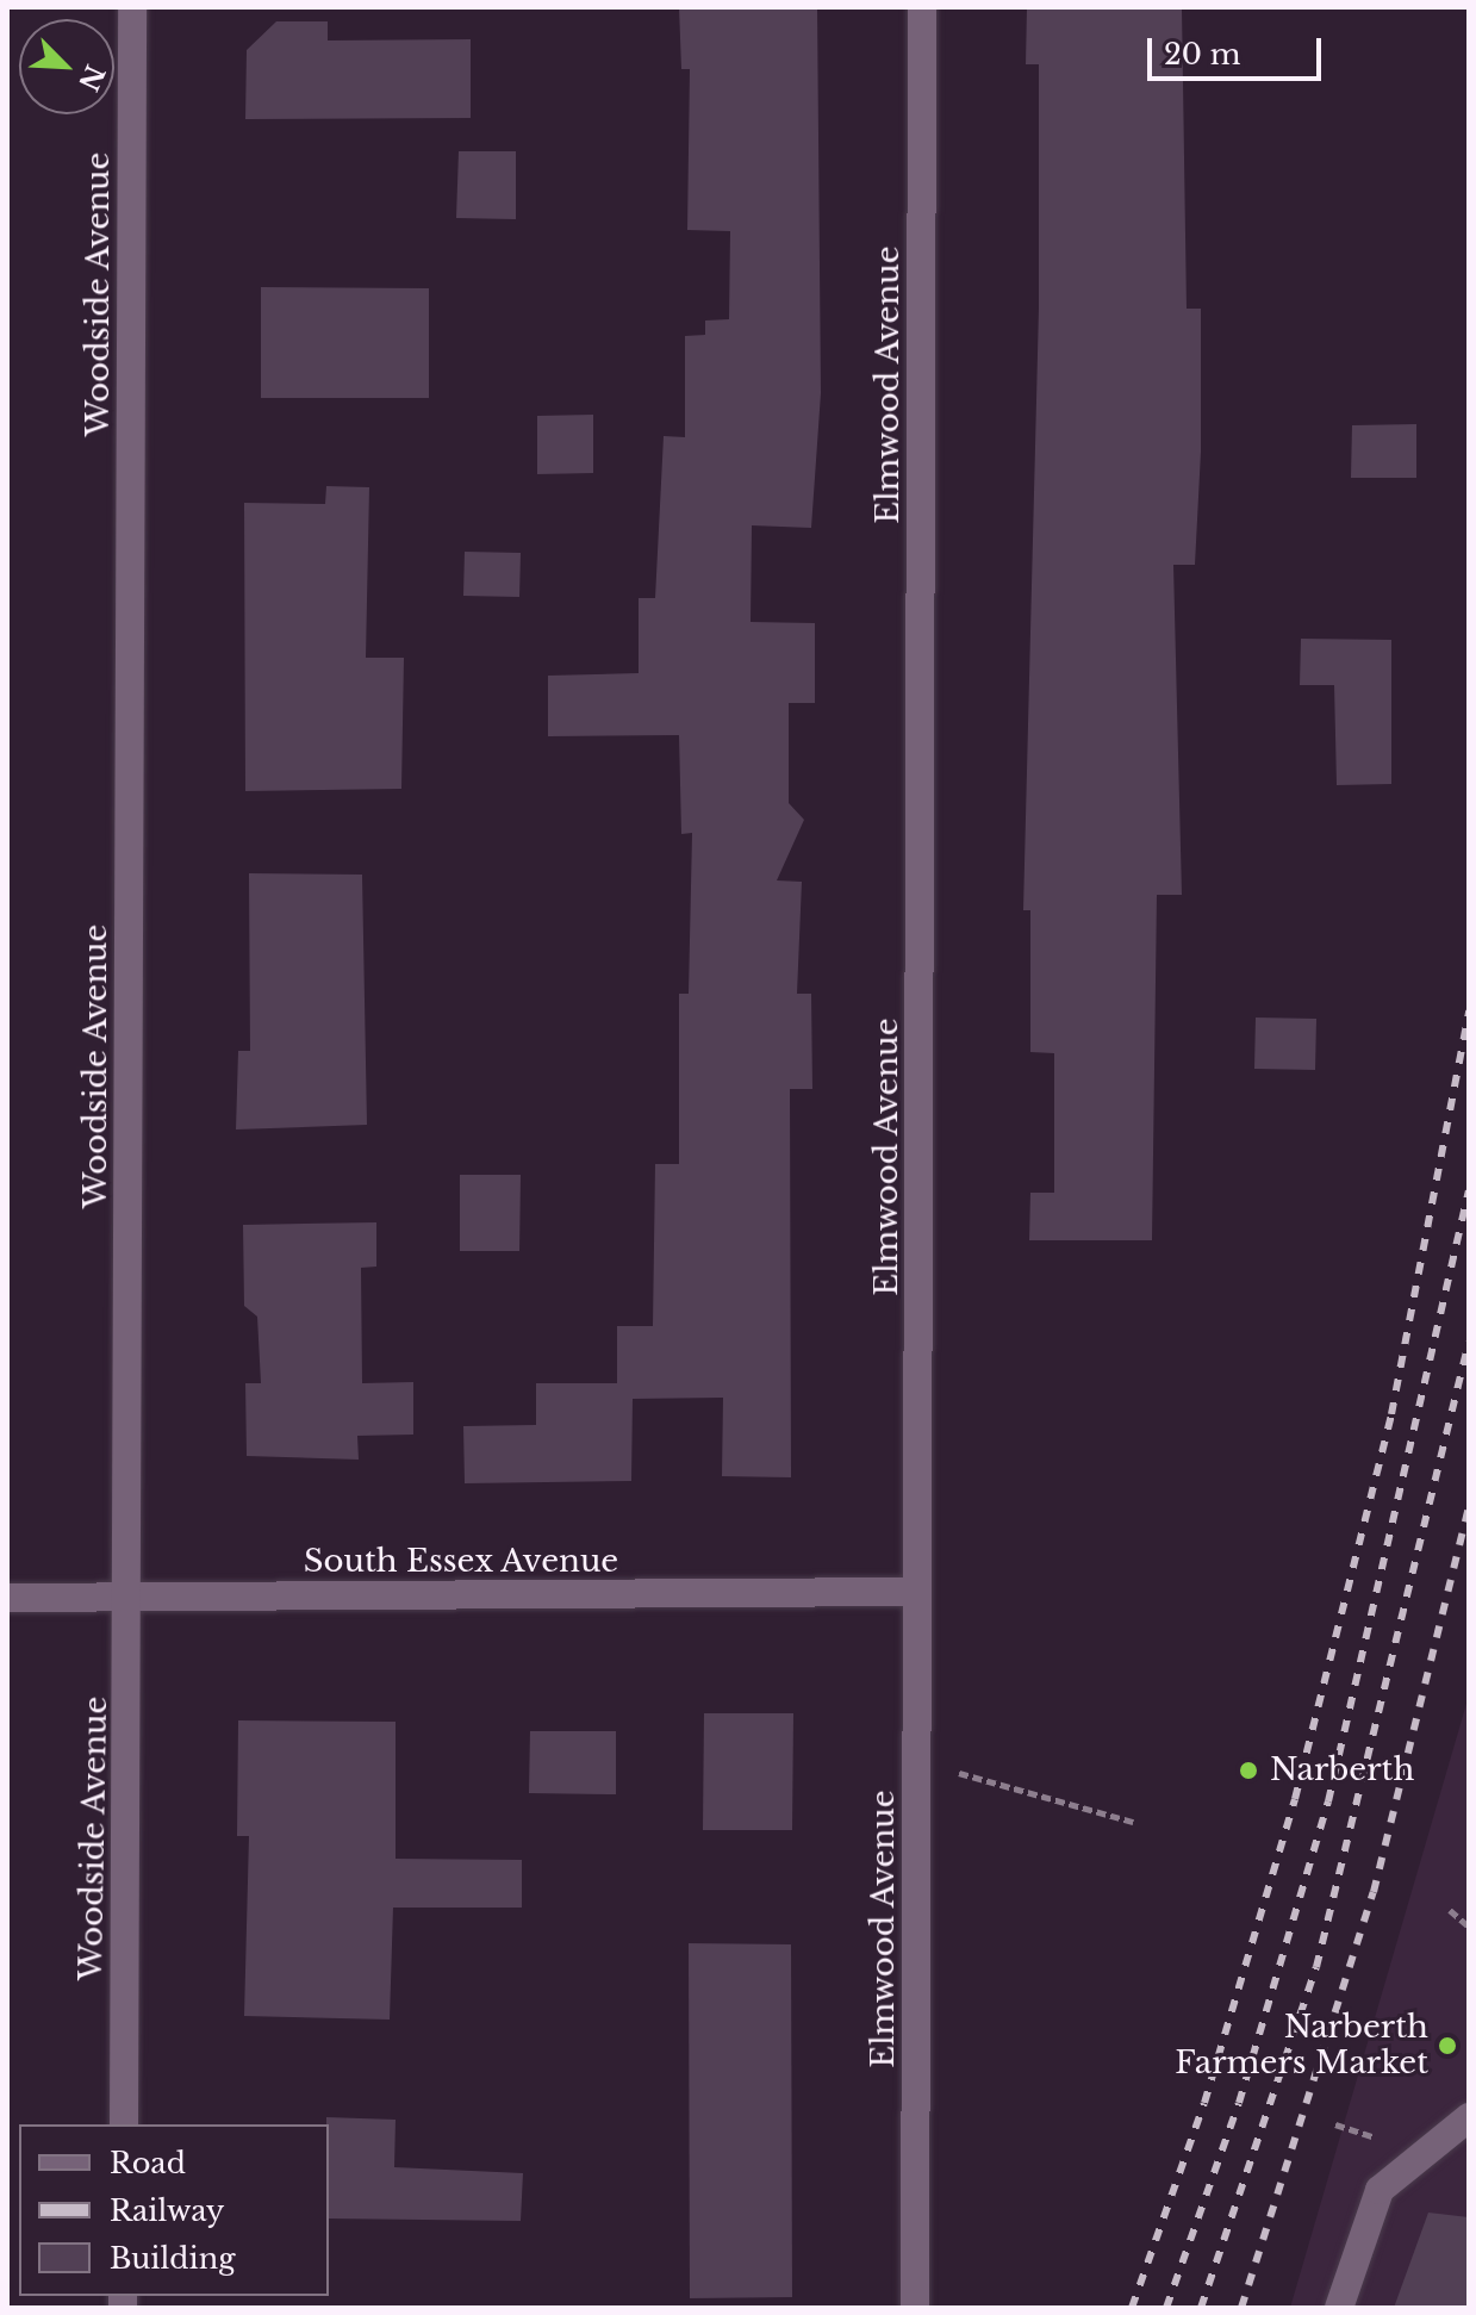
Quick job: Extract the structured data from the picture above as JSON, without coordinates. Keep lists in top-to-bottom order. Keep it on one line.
{"streets":{"street":["Woodside Avenue","Elmwood Avenue","South Essex Avenue"]},"crossings":[["Woodside Avenue","South Essex Avenue"],["Elmwood Avenue","South Essex Avenue"]],"places":["Narberth","Narberth Farmers Market"],"legend":["Road","Railway","Building"],"scale_bar":"20 m","north":"bottom right"}
